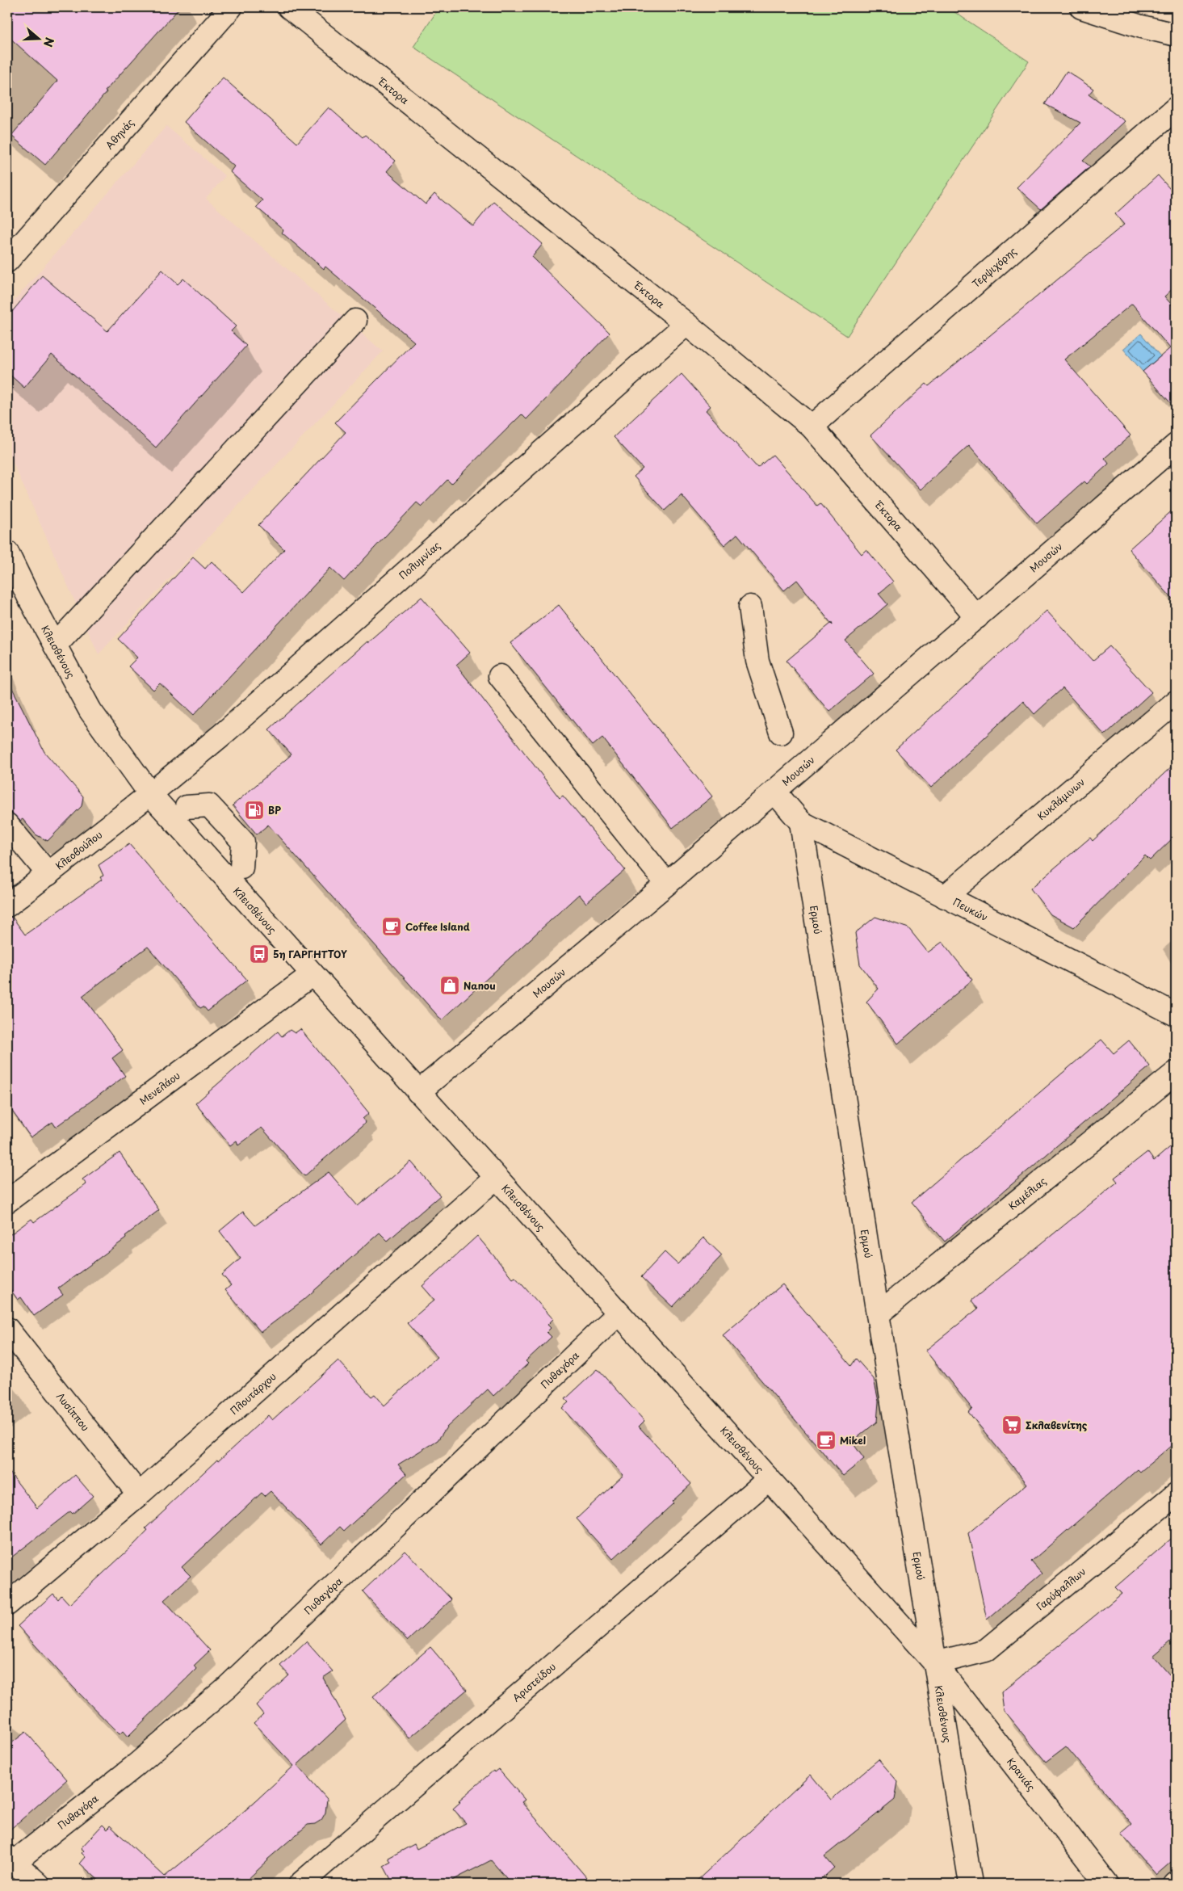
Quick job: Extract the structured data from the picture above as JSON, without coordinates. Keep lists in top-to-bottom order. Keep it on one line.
{"streets":{"street":["Έκτορα","Αθηνάς","Τερψιχόρης","Μουσών","Πολυμνίας","Κλεισθένους","Κυκλάμινων","Κλεοβούλου","Πευκών","Ερμού","Μενελάου","Καμέλιας","Πυθαγόρα","Πλουτάρχου","Λυσίππου","Γαρύφαλλων","Αριστείδου","Κρανιάς"]},"crossings":[["Έκτορα","Τερψιχόρης"],["Έκτορα","Μουσών"],["Έκτορα","Πολυμνίας"],["Μουσών","Κλεισθένους"],["Μουσών","Πευκών"],["Πολυμνίας","Κλεισθένους"],["Πολυμνίας","Κλεοβούλου"],["Κλεισθένους","Κλεοβούλου"],["Κλεισθένους","Ερμού"],["Κλεισθένους","Μενελάου"],["Κλεισθένους","Πυθαγόρα"],["Κλεισθένους","Πλουτάρχου"],["Κλεισθένους","Γαρύφαλλων"],["Κλεισθένους","Αριστείδου"],["Κλεισθένους","Κρανιάς"],["Κυκλάμινων","Πευκών"],["Πευκών","Ερμού"],["Ερμού","Καμέλιας"],["Ερμού","Γαρύφαλλων"],["Ερμού","Κρανιάς"],["Πλουτάρχου","Λυσίππου"],["Γαρύφαλλων","Κρανιάς"]],"places":{"fuel station":["BP"],"cafe":["Coffee Island","Mikel"],"bus stop":["5η ΓΑΡΓΗΤΤΟΥ"],"shop":["Nanou"],"supermarket":["Σκλαβενίτης"]},"north":"right"}
